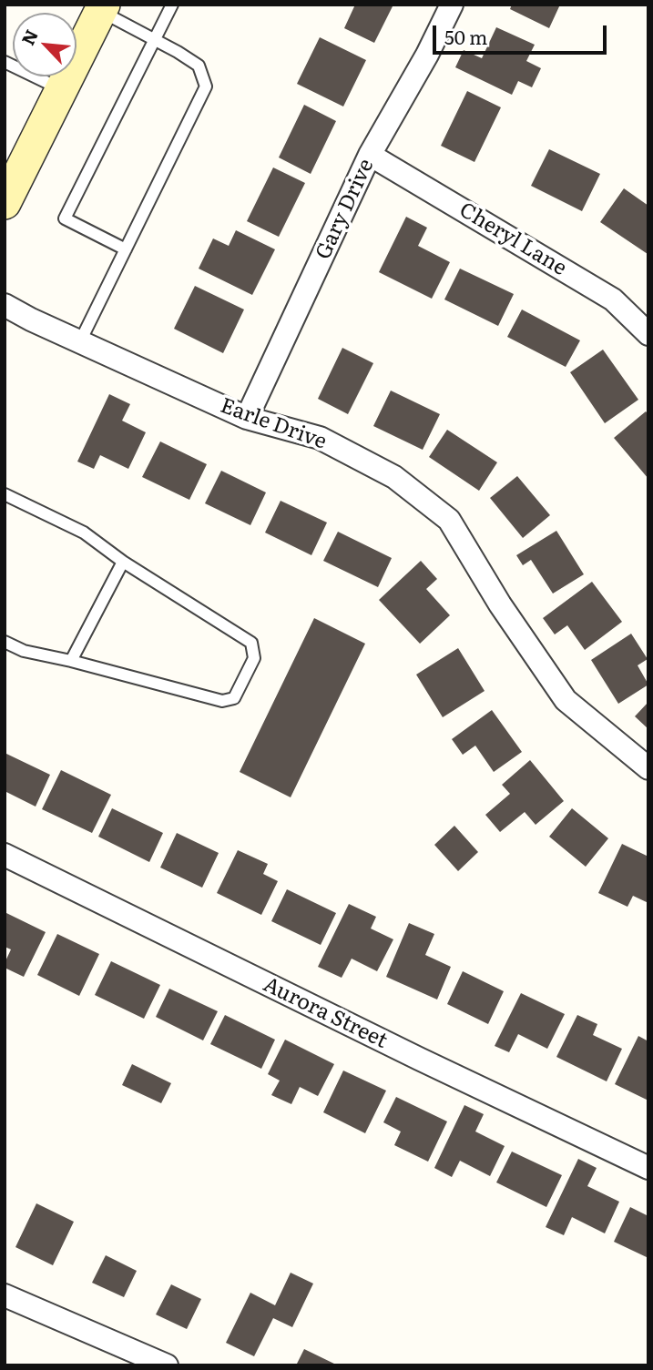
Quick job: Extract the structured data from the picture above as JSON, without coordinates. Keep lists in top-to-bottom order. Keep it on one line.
{"streets":{"street":["Gary Drive","Cheryl Lane","Earle Drive","Aurora Street"]},"crossings":[["Gary Drive","Cheryl Lane"],["Gary Drive","Earle Drive"]],"scale_bar":"50 m","north":"top left"}
